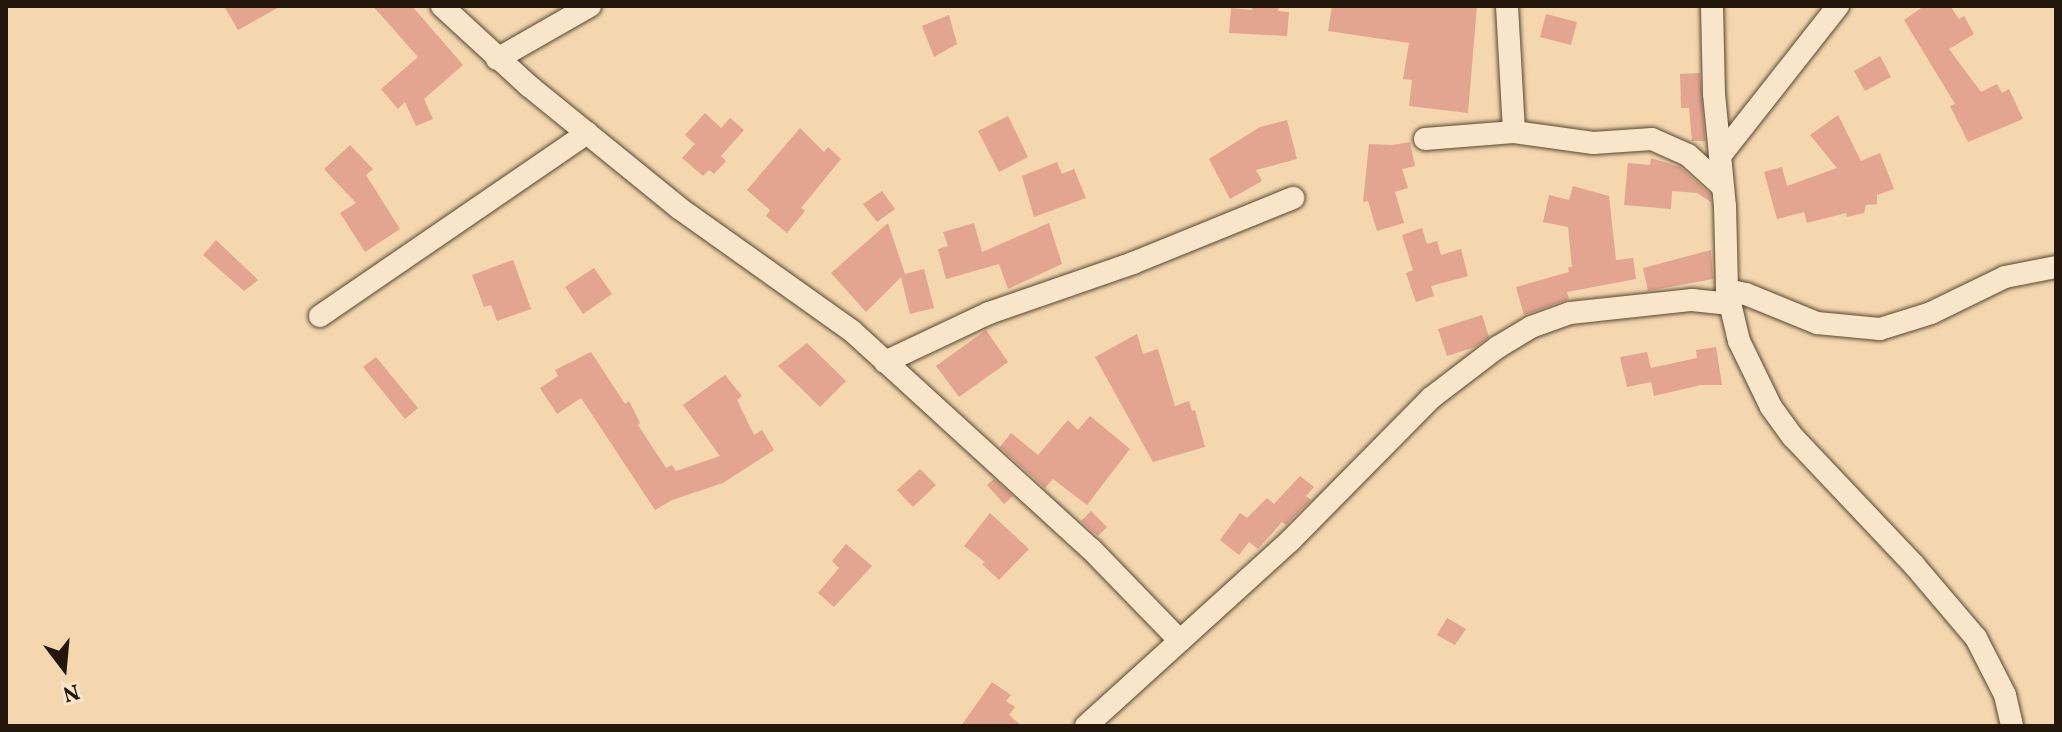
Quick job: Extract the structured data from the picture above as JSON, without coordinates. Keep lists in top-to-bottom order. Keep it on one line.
{"north":"bottom"}
